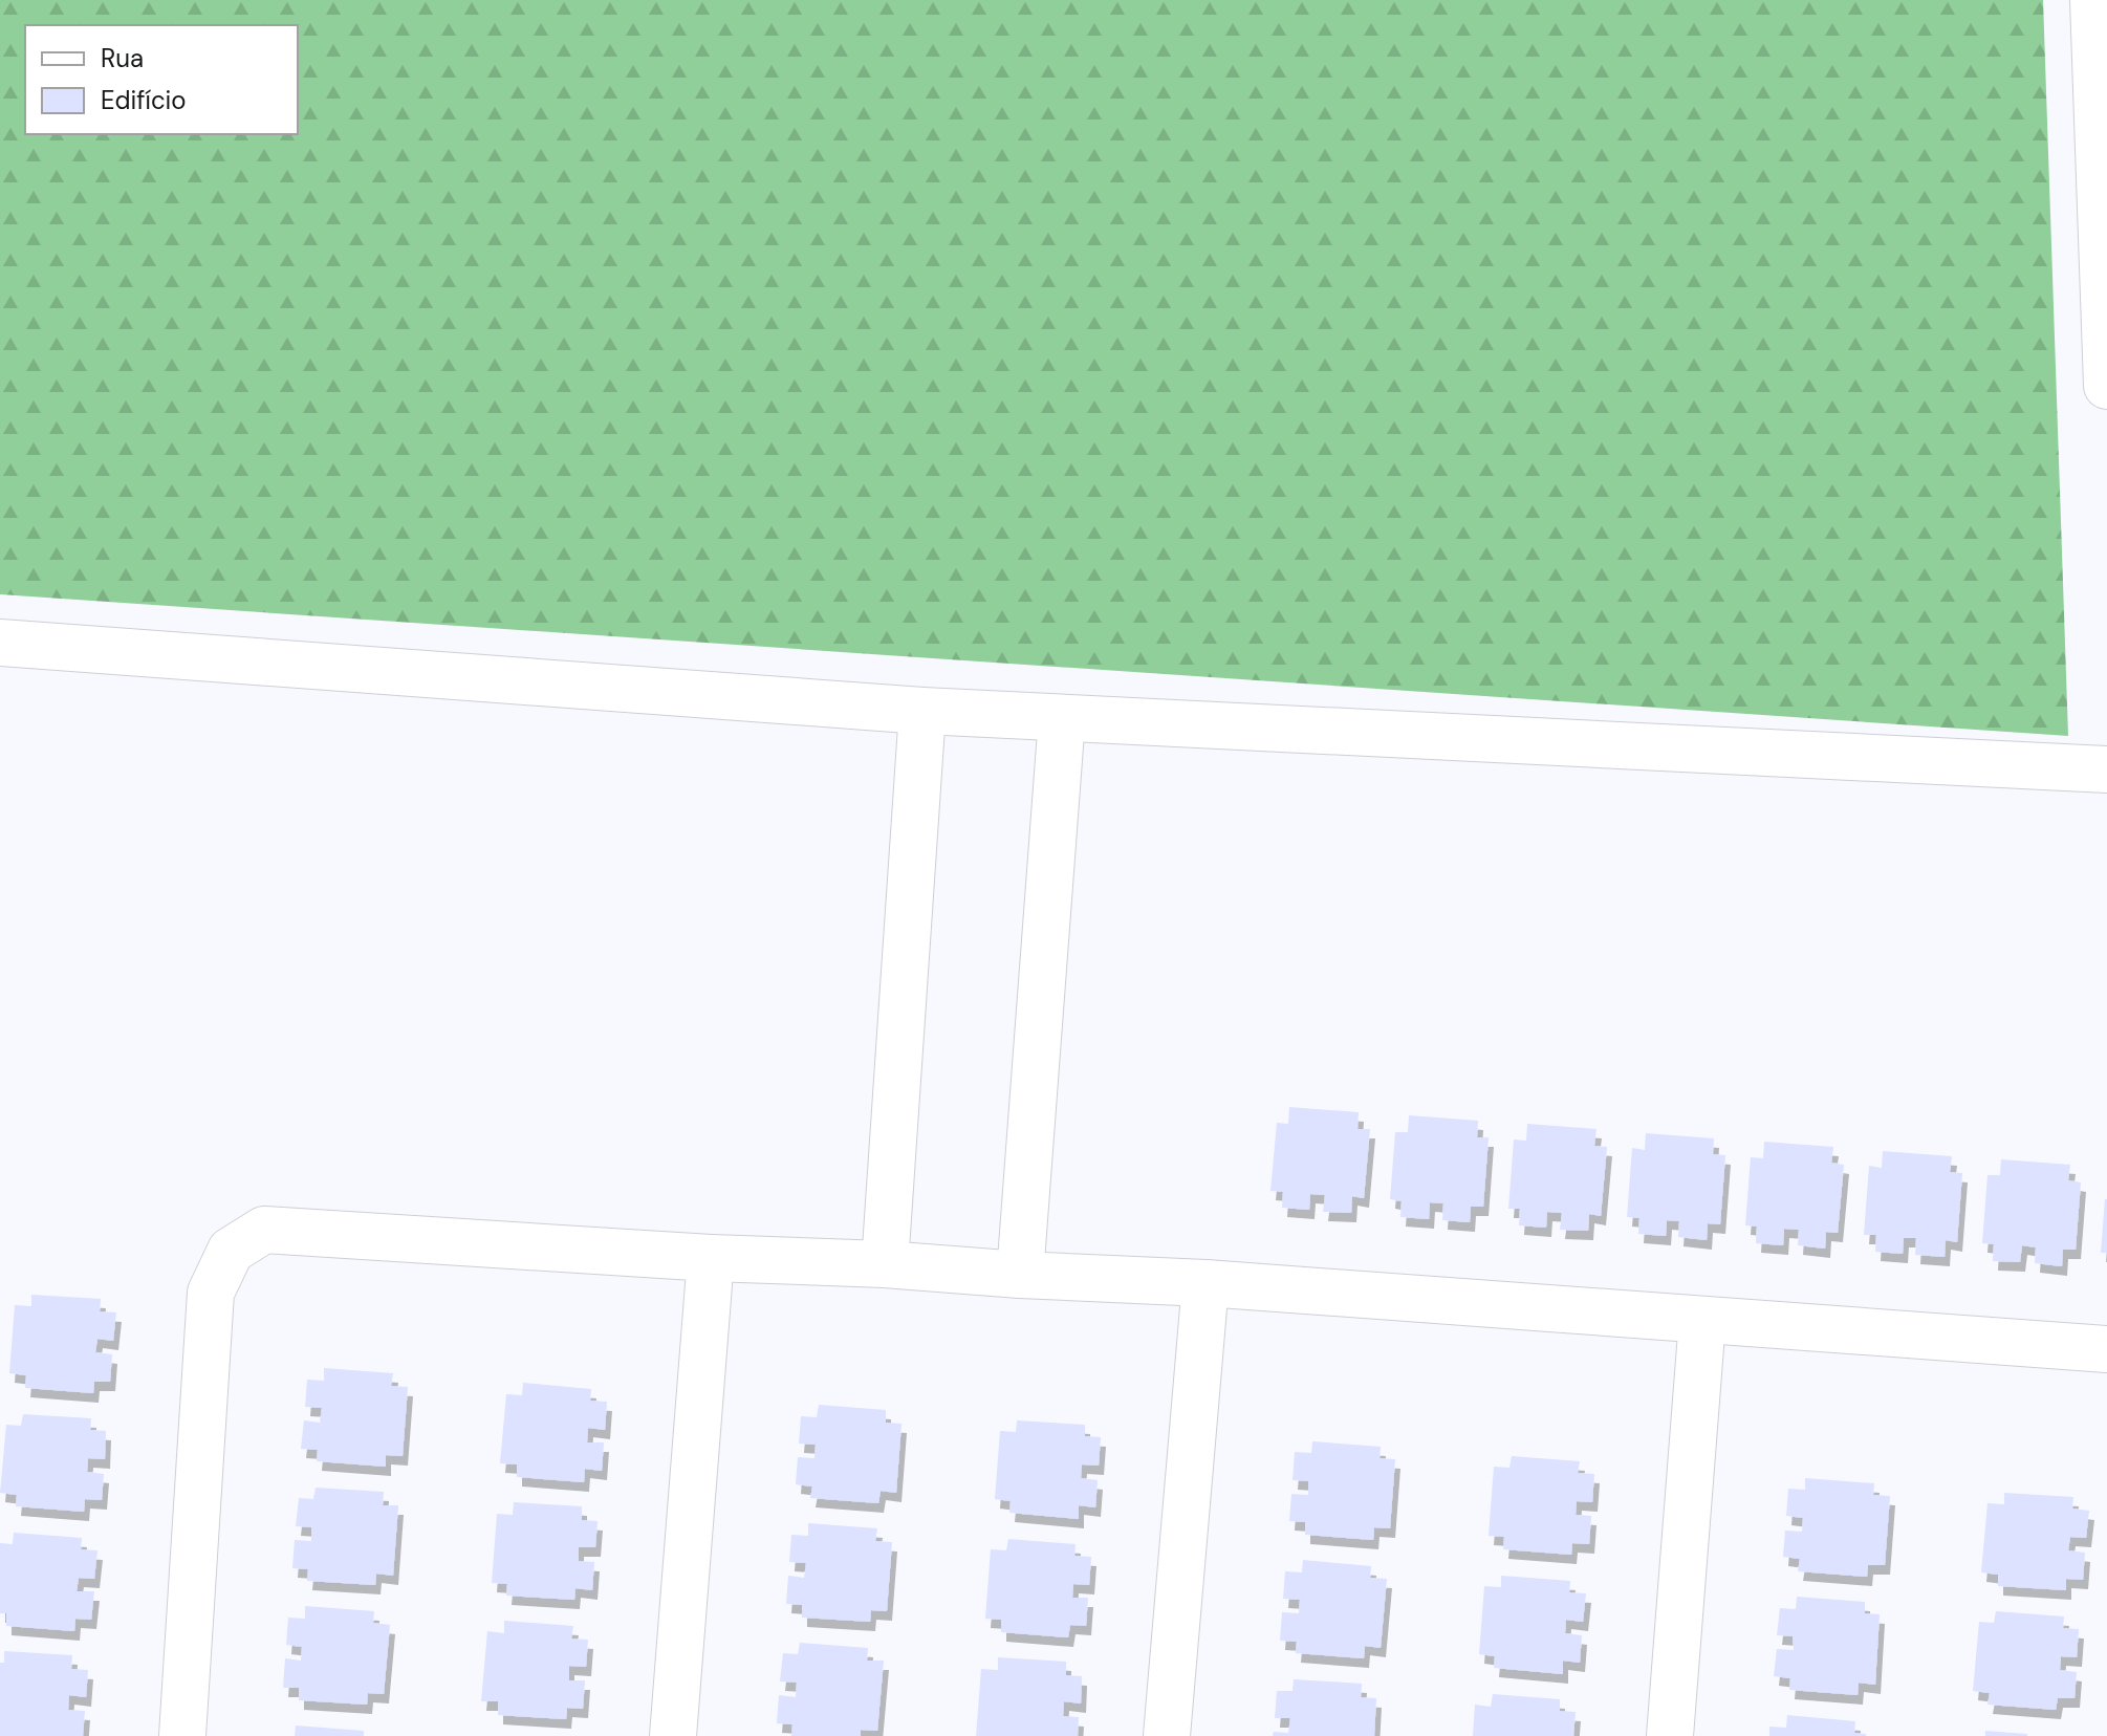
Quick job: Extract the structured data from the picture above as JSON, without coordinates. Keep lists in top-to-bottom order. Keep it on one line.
{"legend":["Rua","Edifício"]}
